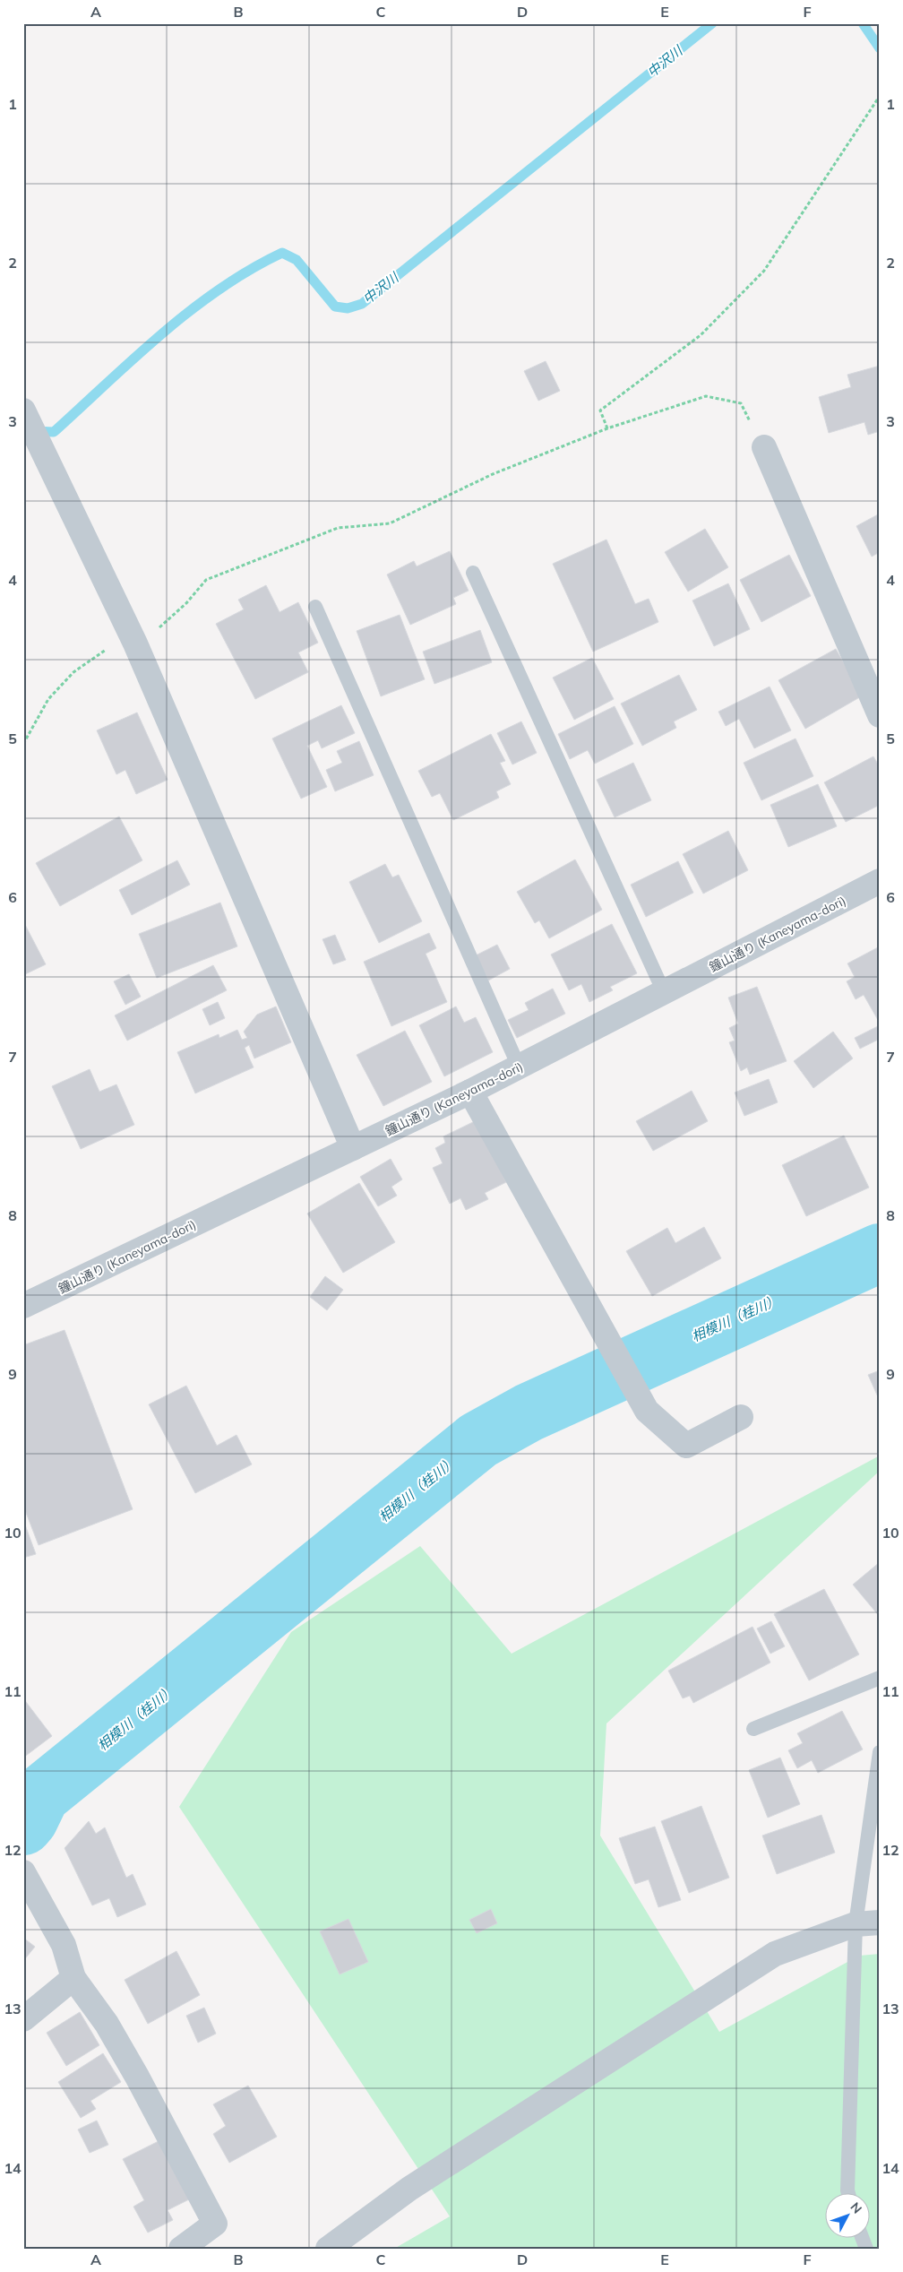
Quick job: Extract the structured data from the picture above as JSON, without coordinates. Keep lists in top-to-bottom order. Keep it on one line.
{"streets":{"street":["鐘山通り (Kaneyama-dori)"]},"water":["中沢川","相模川（桂川）"],"north":"top right","grid":{"columns":["A","B","C","D","E","F"],"rows":["1","2","3","4","5","6","7","8","9","10","11","12","13","14"]}}
